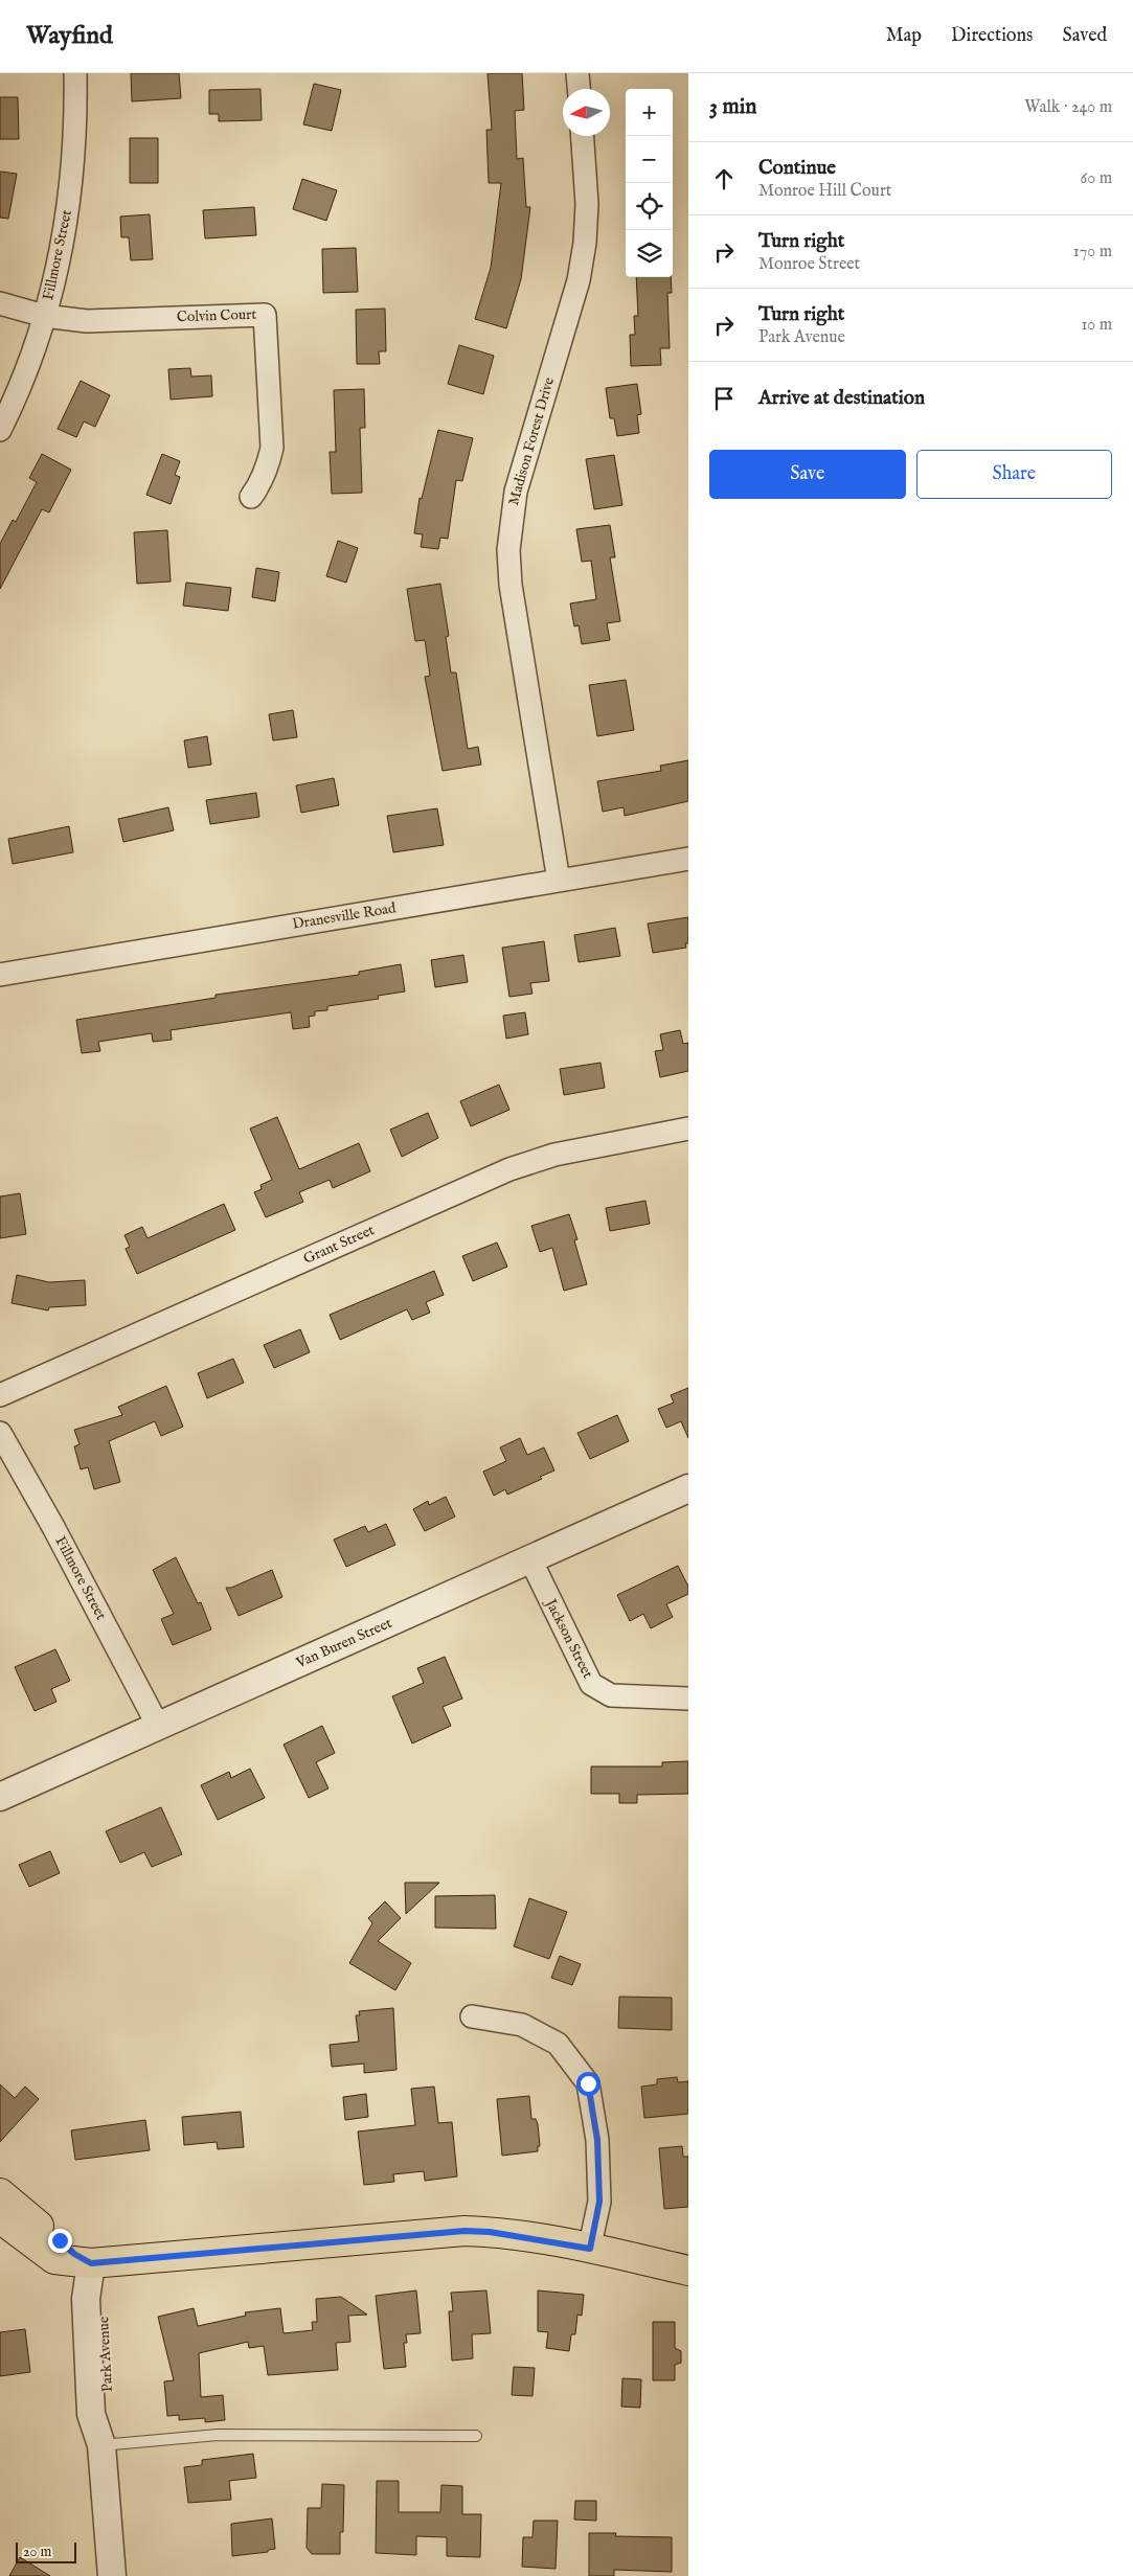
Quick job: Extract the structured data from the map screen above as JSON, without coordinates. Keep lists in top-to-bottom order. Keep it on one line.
{"streets":{"street":["Fillmore Street","Colvin Court","Madison Forest Drive","Dranesville Road","Grant Street","Jackson Street","Van Buren Street","Park Avenue"]},"crossings":[["Fillmore Street","Colvin Court"],["Fillmore Street","Van Buren Street"],["Madison Forest Drive","Dranesville Road"],["Jackson Street","Van Buren Street"]],"scale_bar":"20 m","north":"left","page":{"header":"Wayfind","nav":["Map","Directions","Saved"],"heading":["3 min","Walk · 240 m"],"map_buttons":["+","−"],"list":[["Continue","Monroe Hill Court","60 m"],["Turn right","Monroe Street","170 m"],["Turn right","Park Avenue","10 m"],"Arrive at destination"],"buttons":["Save","Share"],"scale":"20 m"}}
